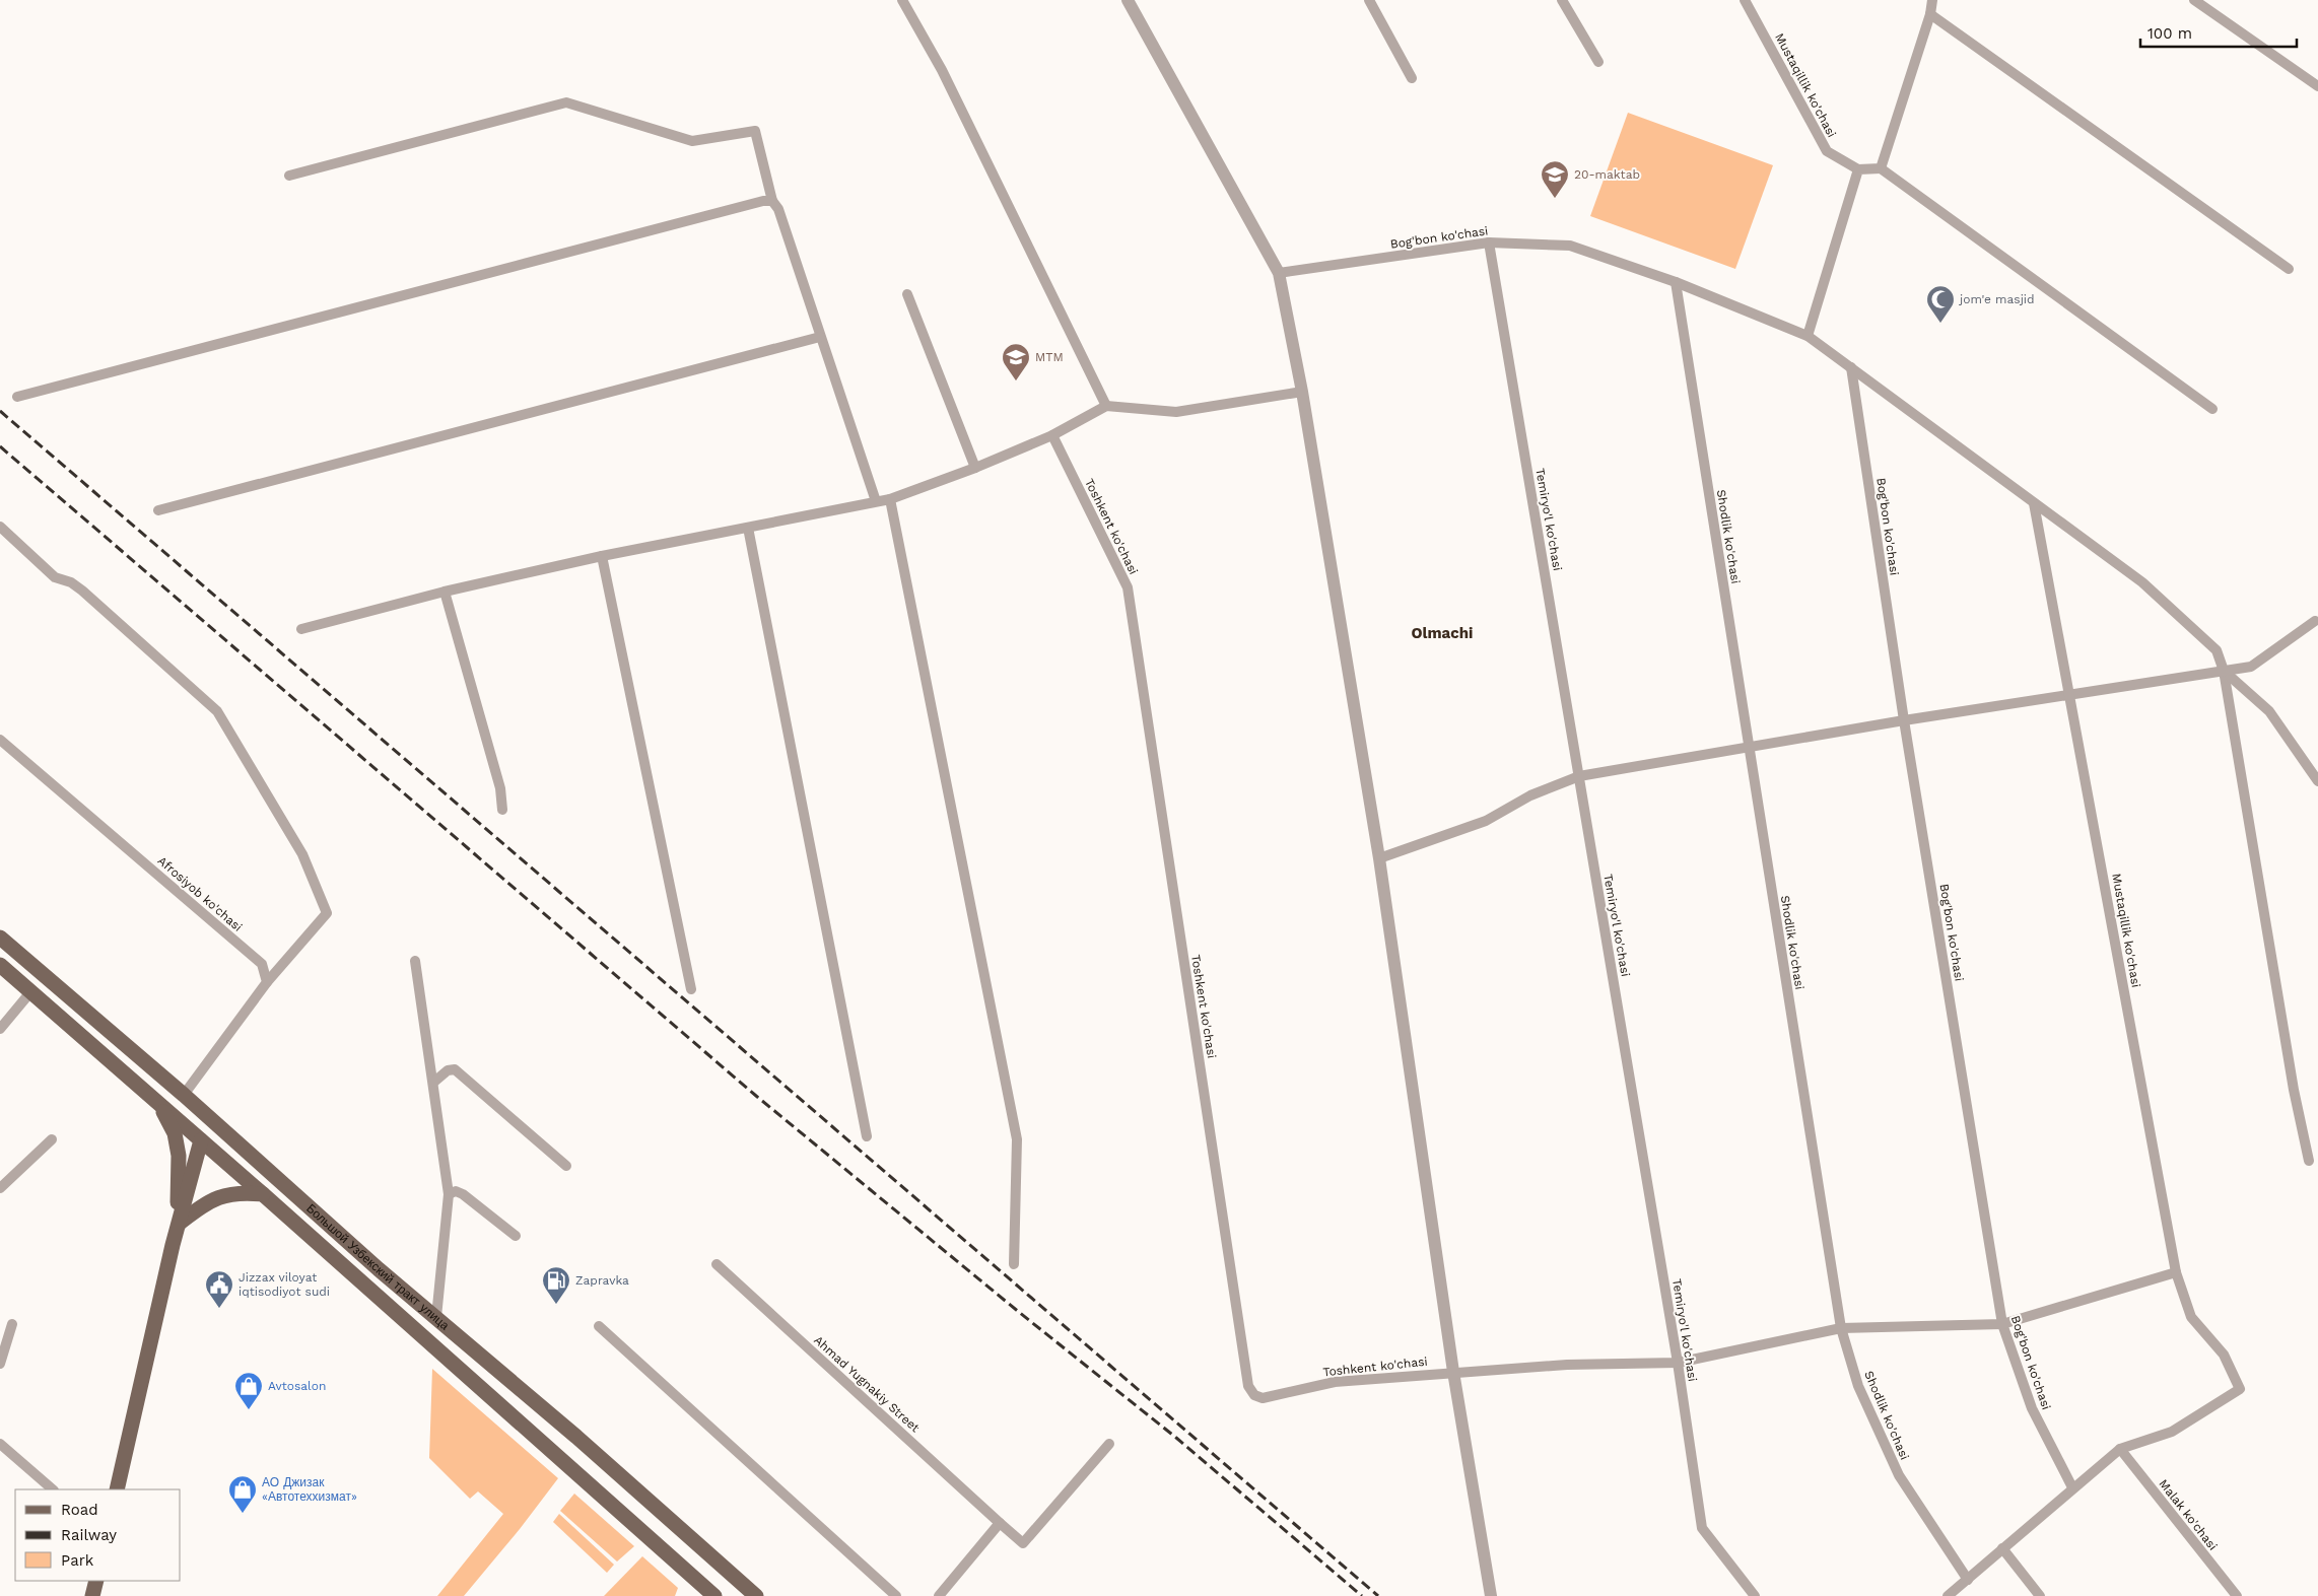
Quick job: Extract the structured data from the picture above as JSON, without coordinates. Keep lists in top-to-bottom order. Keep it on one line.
{"streets":{"main road":["Большой Узбекский тракт улица"],"street":["Mustaqillik ko'chasi","Bog'bon ko'chasi","Temiryo'l ko'chasi","Toshkent ko'chasi","Shodlik ko'chasi","Afrosiyob ko'chasi","Ahmad Yugnakiy Street","Malak ko'chasi"]},"crossings":[["Mustaqillik ko'chasi","Bog'bon ko'chasi"],["Mustaqillik ko'chasi","Malak ko'chasi"],["Bog'bon ko'chasi","Temiryo'l ko'chasi"],["Bog'bon ko'chasi","Shodlik ko'chasi"]],"districts":["Olmachi"],"places":{"school or university":["20-maktab","MTM"],"mosque":["jom'e masjid"],"fuel station":["Zapravka"],"public building":["Jizzax viloyat iqtisodiyot sudi"],"shop":["Avtosalon","АО Джизак «Автотеххизмат»"]},"legend":["Road","Railway","Park"],"scale_bar":"100 m"}
